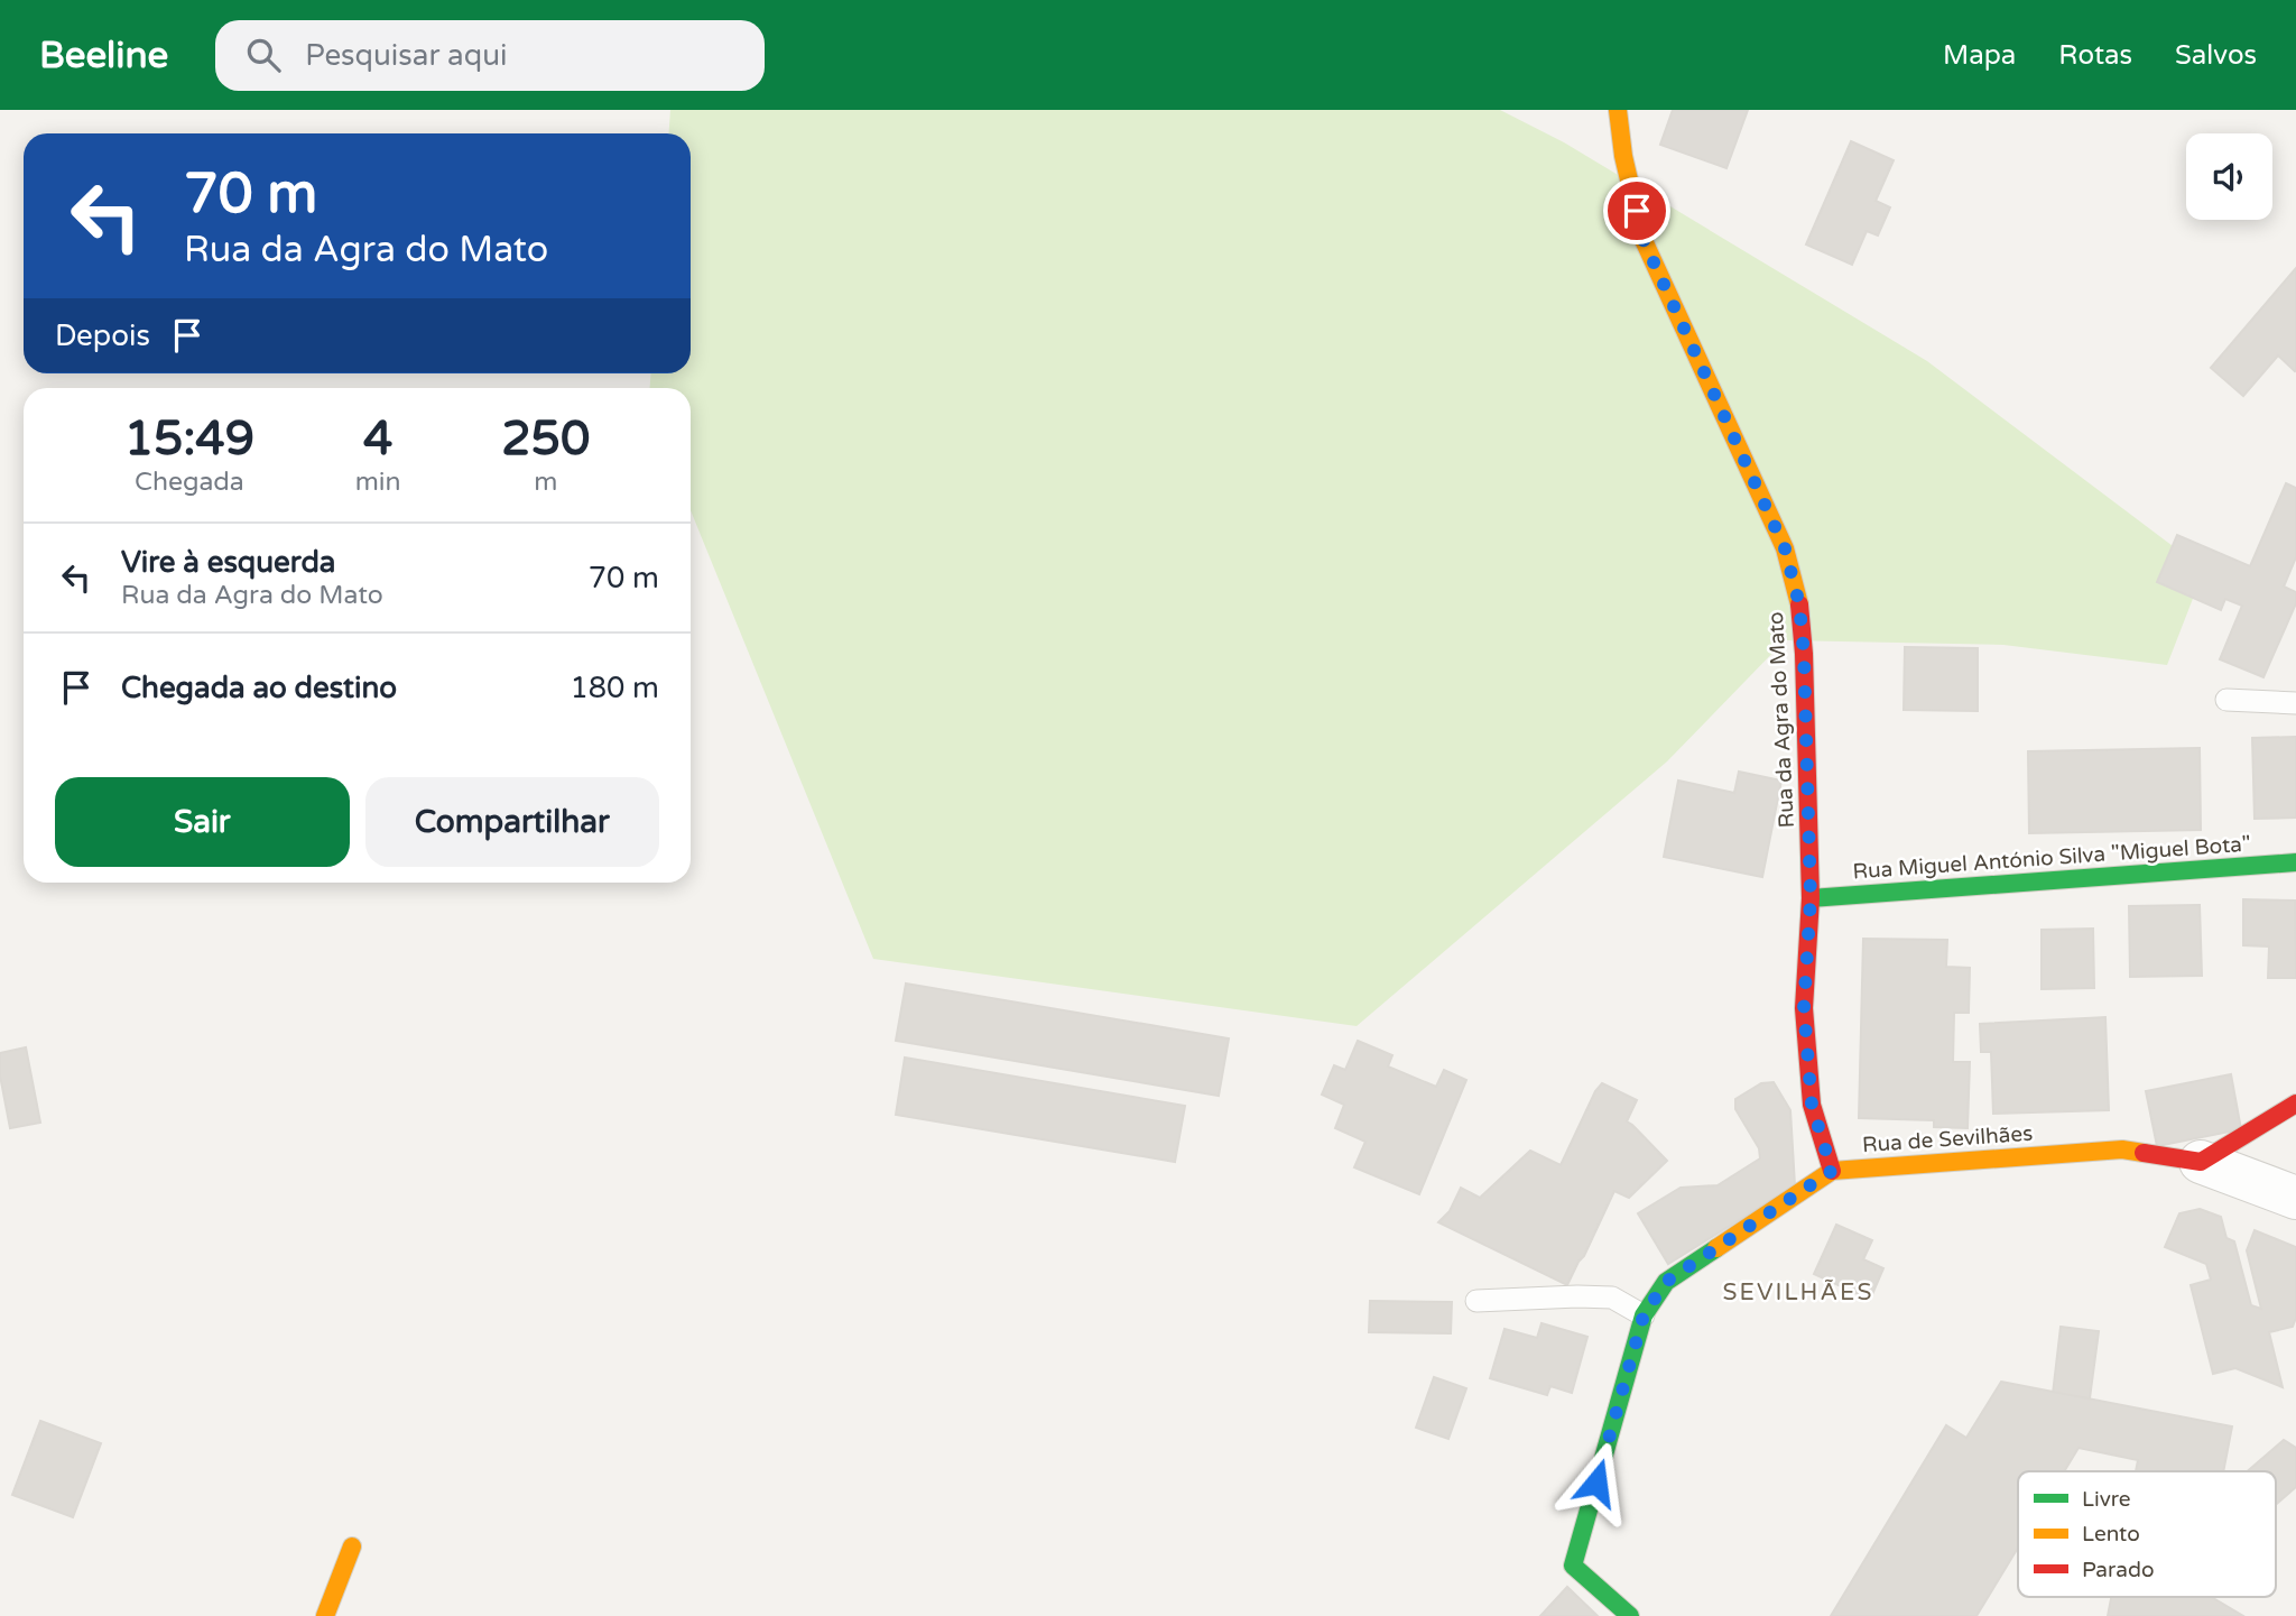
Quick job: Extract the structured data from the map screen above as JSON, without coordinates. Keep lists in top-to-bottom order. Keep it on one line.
{"streets":{"street":["Rua da Agra do Mato","Rua Miguel António Silva \"Miguel Bota\"","Rua de Sevilhães"]},"crossings":[["Rua da Agra do Mato","Rua Miguel António Silva \"Miguel Bota\""],["Rua da Agra do Mato","Rua de Sevilhães"]],"districts":["SEVILHÃES"],"legend":["Livre","Lento","Parado"],"page":{"header":"Beeline","search":"Pesquisar aqui","nav":["Mapa","Rotas","Salvos"],"turn":["70 m","Rua da Agra do Mato"],"then":"Depois","eta":["15:49","Chegada","4","min","250","m"],"list":[{"name":"Vire à esquerda","note":"Rua da Agra do Mato","value":"70 m"},{"name":"Chegada ao destino","value":"180 m"}],"buttons":["Sair","Compartilhar"]}}
